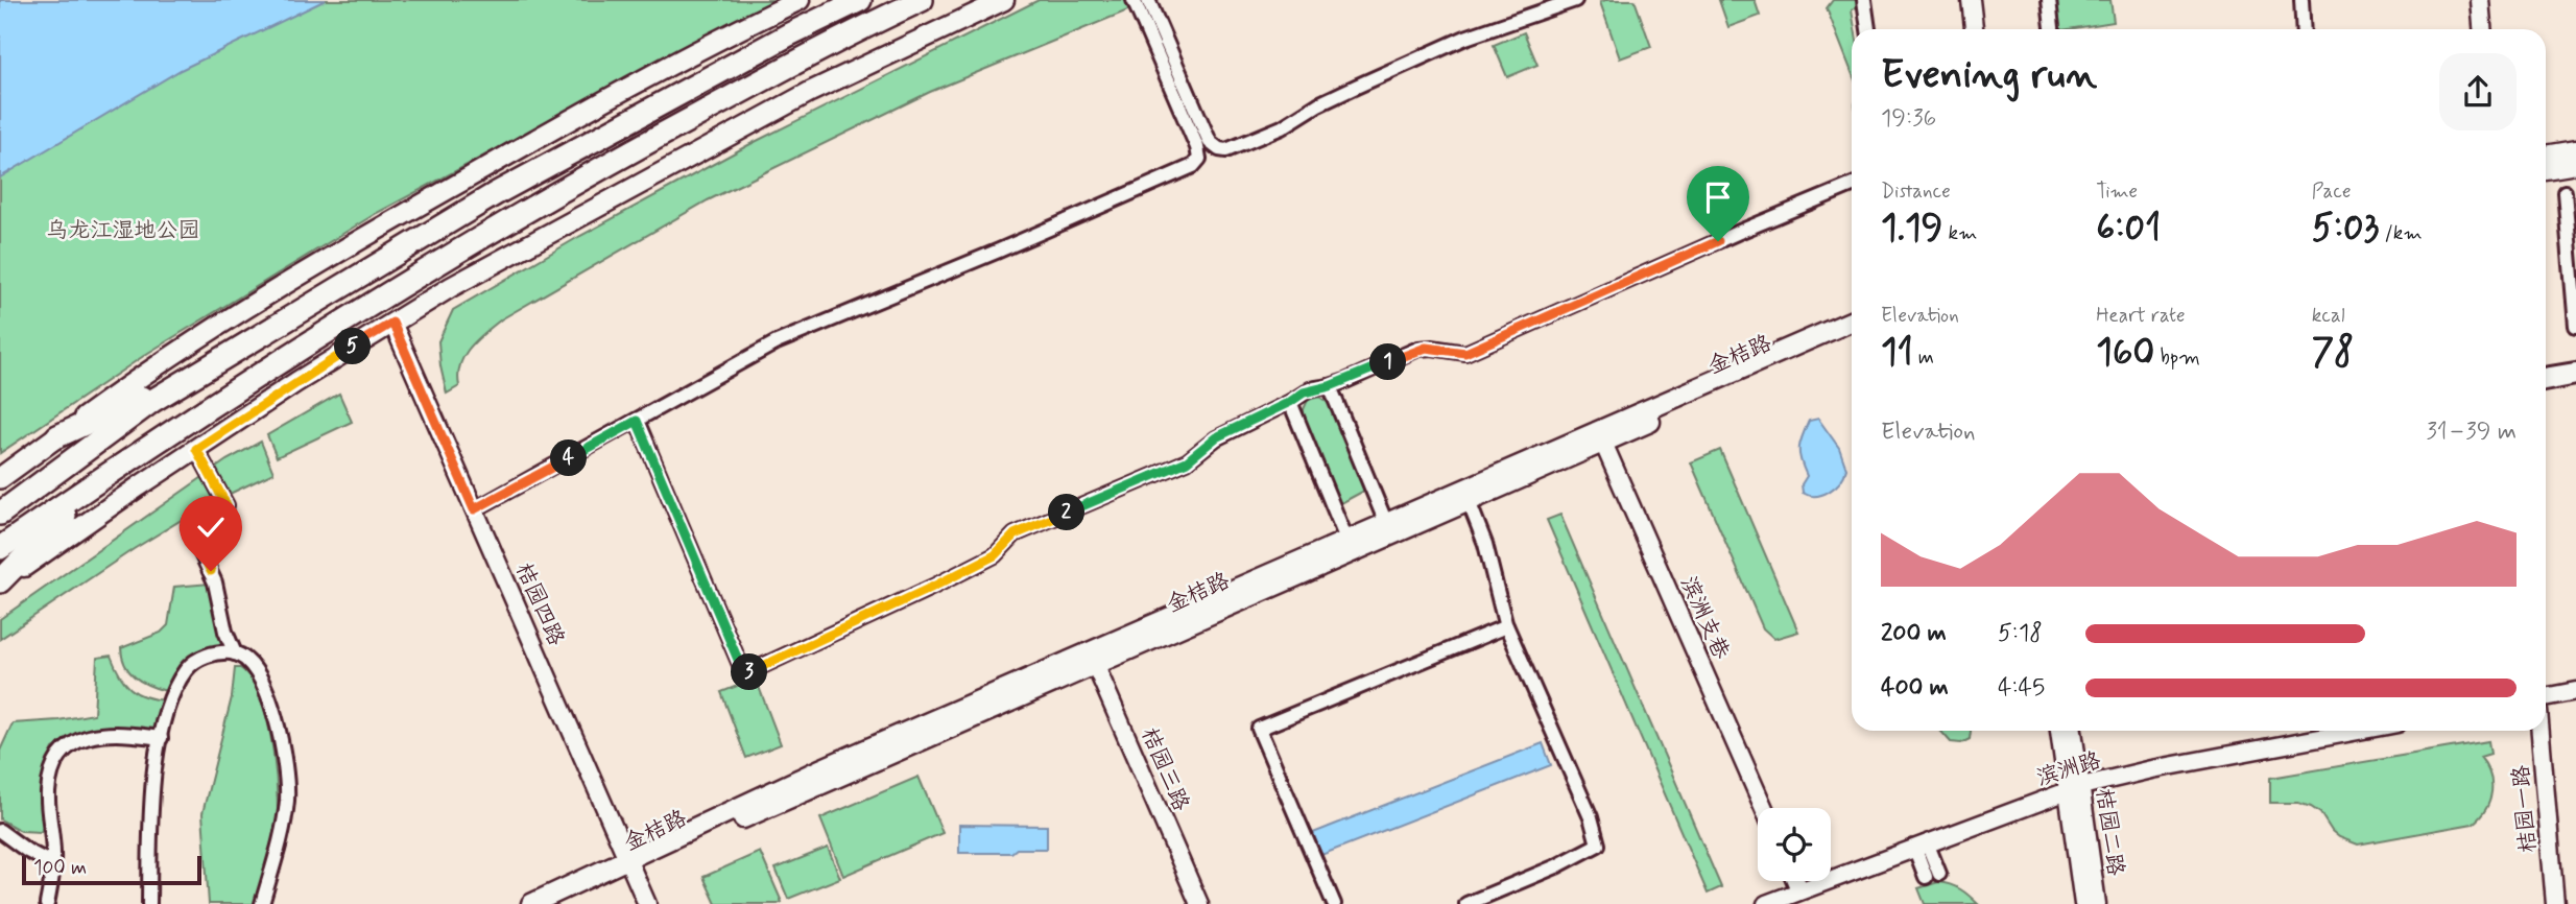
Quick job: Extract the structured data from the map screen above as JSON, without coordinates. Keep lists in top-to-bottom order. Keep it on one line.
{"streets":{"main road":["金桔路"],"street":["桔园四路","滨洲支巷","桔园三路","滨洲路","桔园一路","桔园二路"]},"crossings":[["金桔路","桔园四路"],["金桔路","滨洲支巷"],["金桔路","桔园三路"],["滨洲路","桔园二路"]],"parks":["乌龙江湿地公园"],"scale_bar":"100 m","page":{"heading":["Evening run","19:36"],"stats":[["Distance","1.19 km"],["Time","6:01"],["Pace","5:03 /km"],["Elevation","11 m"],["Heart rate","160 bpm"],["kcal","78"]],"pins":["5","1","4","2","3"],"chart":["Elevation","31–39 m"],"list":[{"name":"200 m","note":"5:18"},{"name":"400 m","note":"4:45"}],"scale":"100 m"}}
